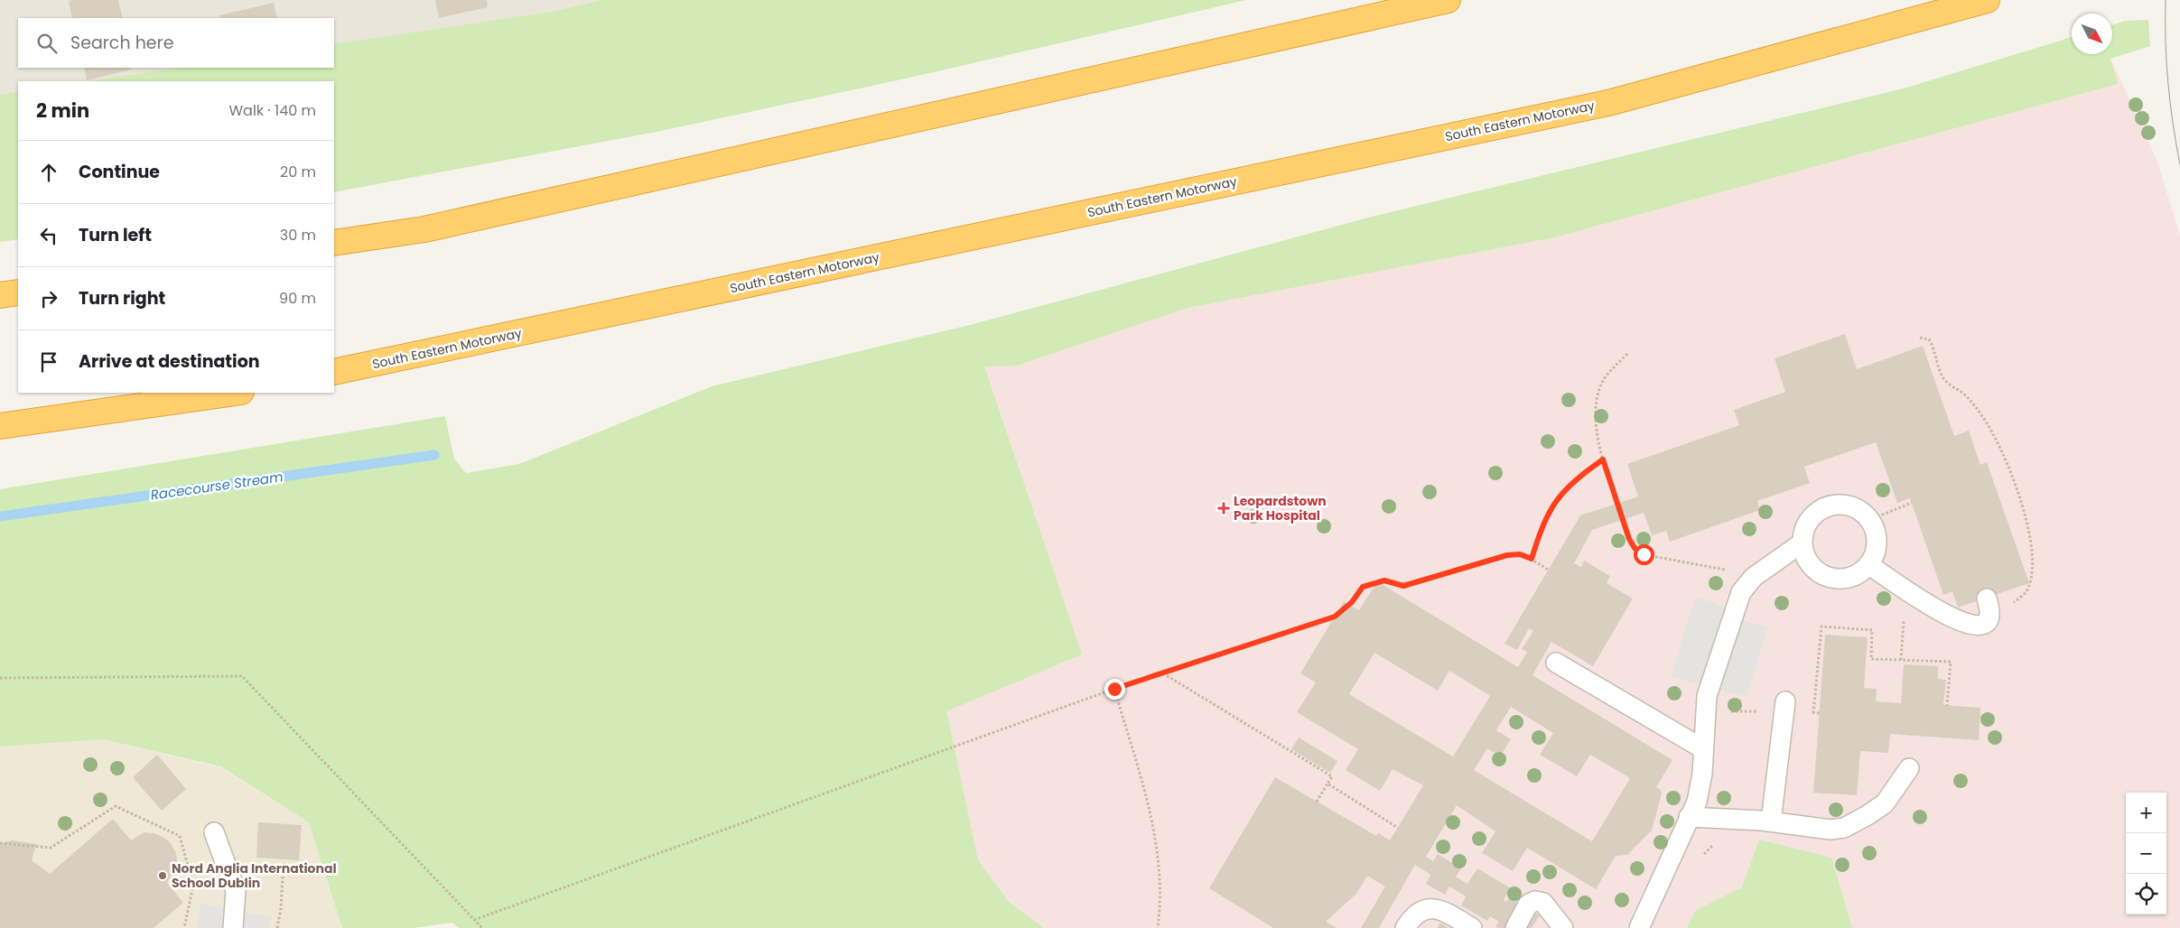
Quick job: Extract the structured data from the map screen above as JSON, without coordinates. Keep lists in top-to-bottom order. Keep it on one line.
{"streets":{"highway":["South Eastern Motorway"]},"water":["Racecourse Stream"],"places":{"health":["Leopardstown Park Hospital"],"other":["Nord Anglia International School Dublin"]},"north":"bottom right","page":{"search":"Search here","heading":["2 min","Walk · 140 m"],"list":[["Continue","20 m"],["Turn left","30 m"],["Turn right","90 m"],"Arrive at destination"],"map_buttons":["+","−"]}}
